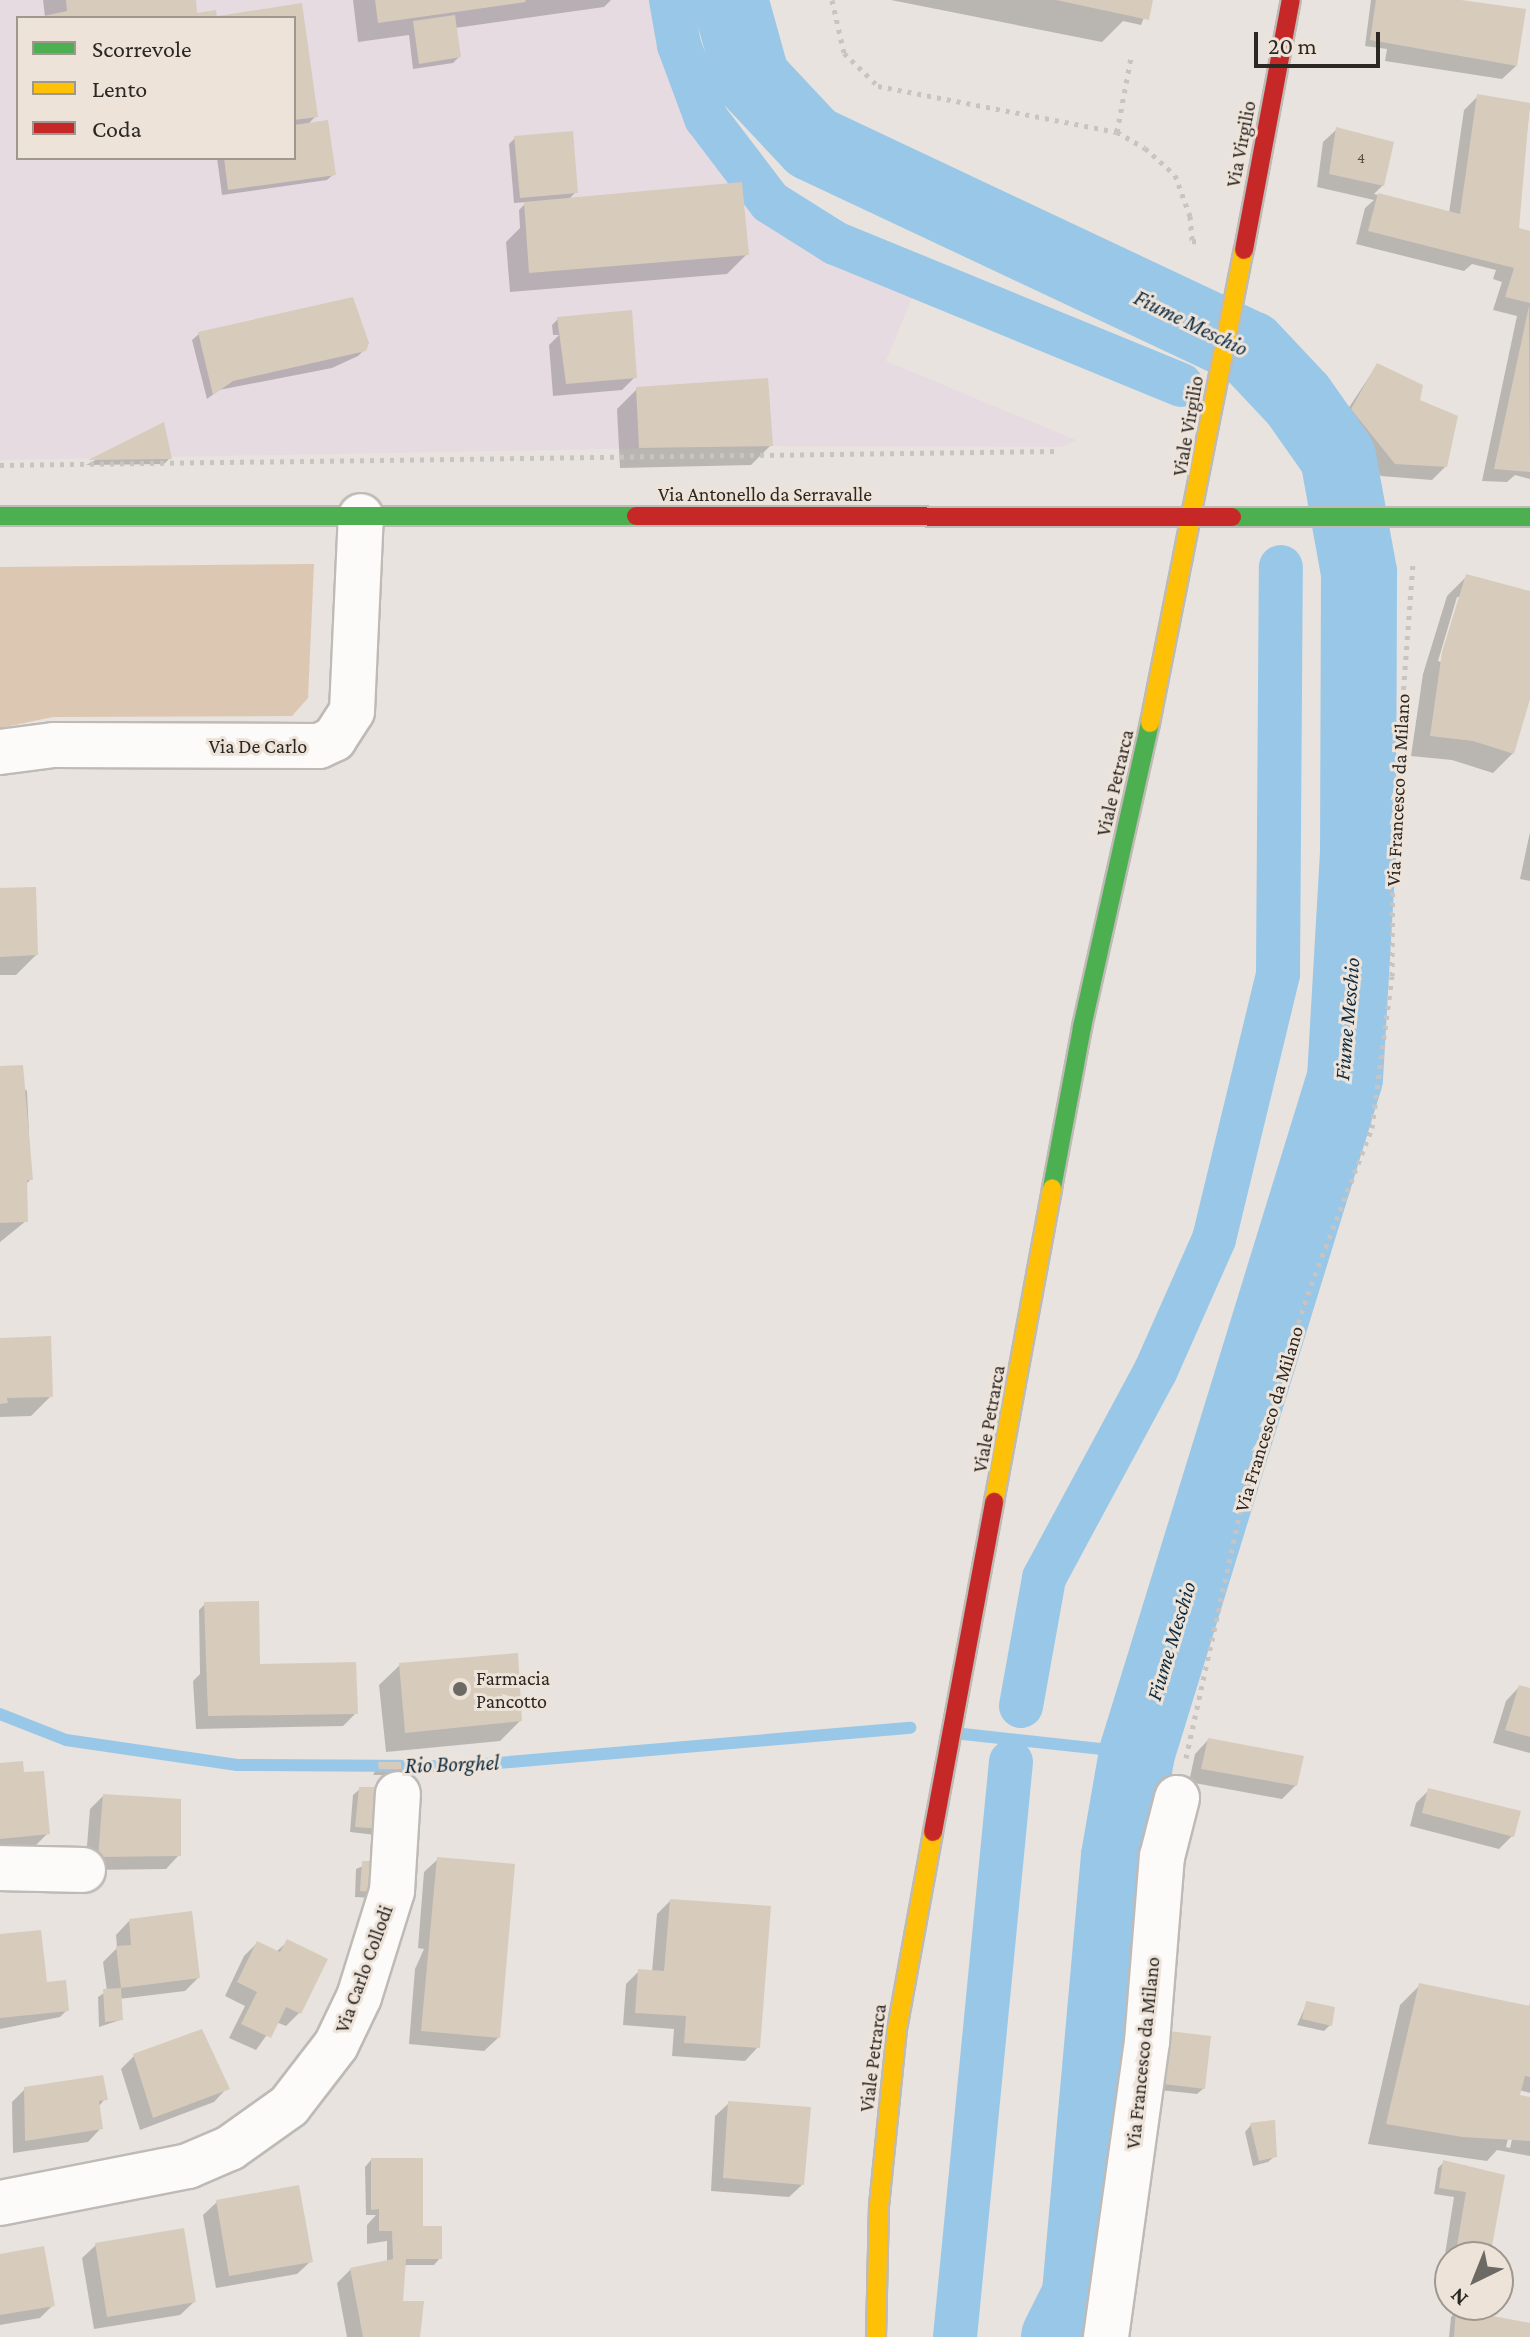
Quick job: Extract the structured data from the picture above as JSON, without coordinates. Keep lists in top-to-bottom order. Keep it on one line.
{"streets":{"street":["Via Virgilio","Viale Virgilio","Via Antonello da Serravalle","Via De Carlo","Viale Petrarca","Via Francesco da Milano","Via Carlo Collodi"]},"crossings":[["Via Virgilio","Viale Virgilio"],["Viale Virgilio","Via Antonello da Serravalle"],["Viale Virgilio","Viale Petrarca"],["Via Antonello da Serravalle","Via De Carlo"],["Via Antonello da Serravalle","Viale Petrarca"],["Via Antonello da Serravalle","Via Francesco da Milano"]],"water":["Fiume Meschio","Rio Borghel"],"places":["Farmacia Pancotto"],"house_numbers":["4"],"legend":["Scorrevole","Lento","Coda"],"scale_bar":"20 m","north":"bottom left"}
